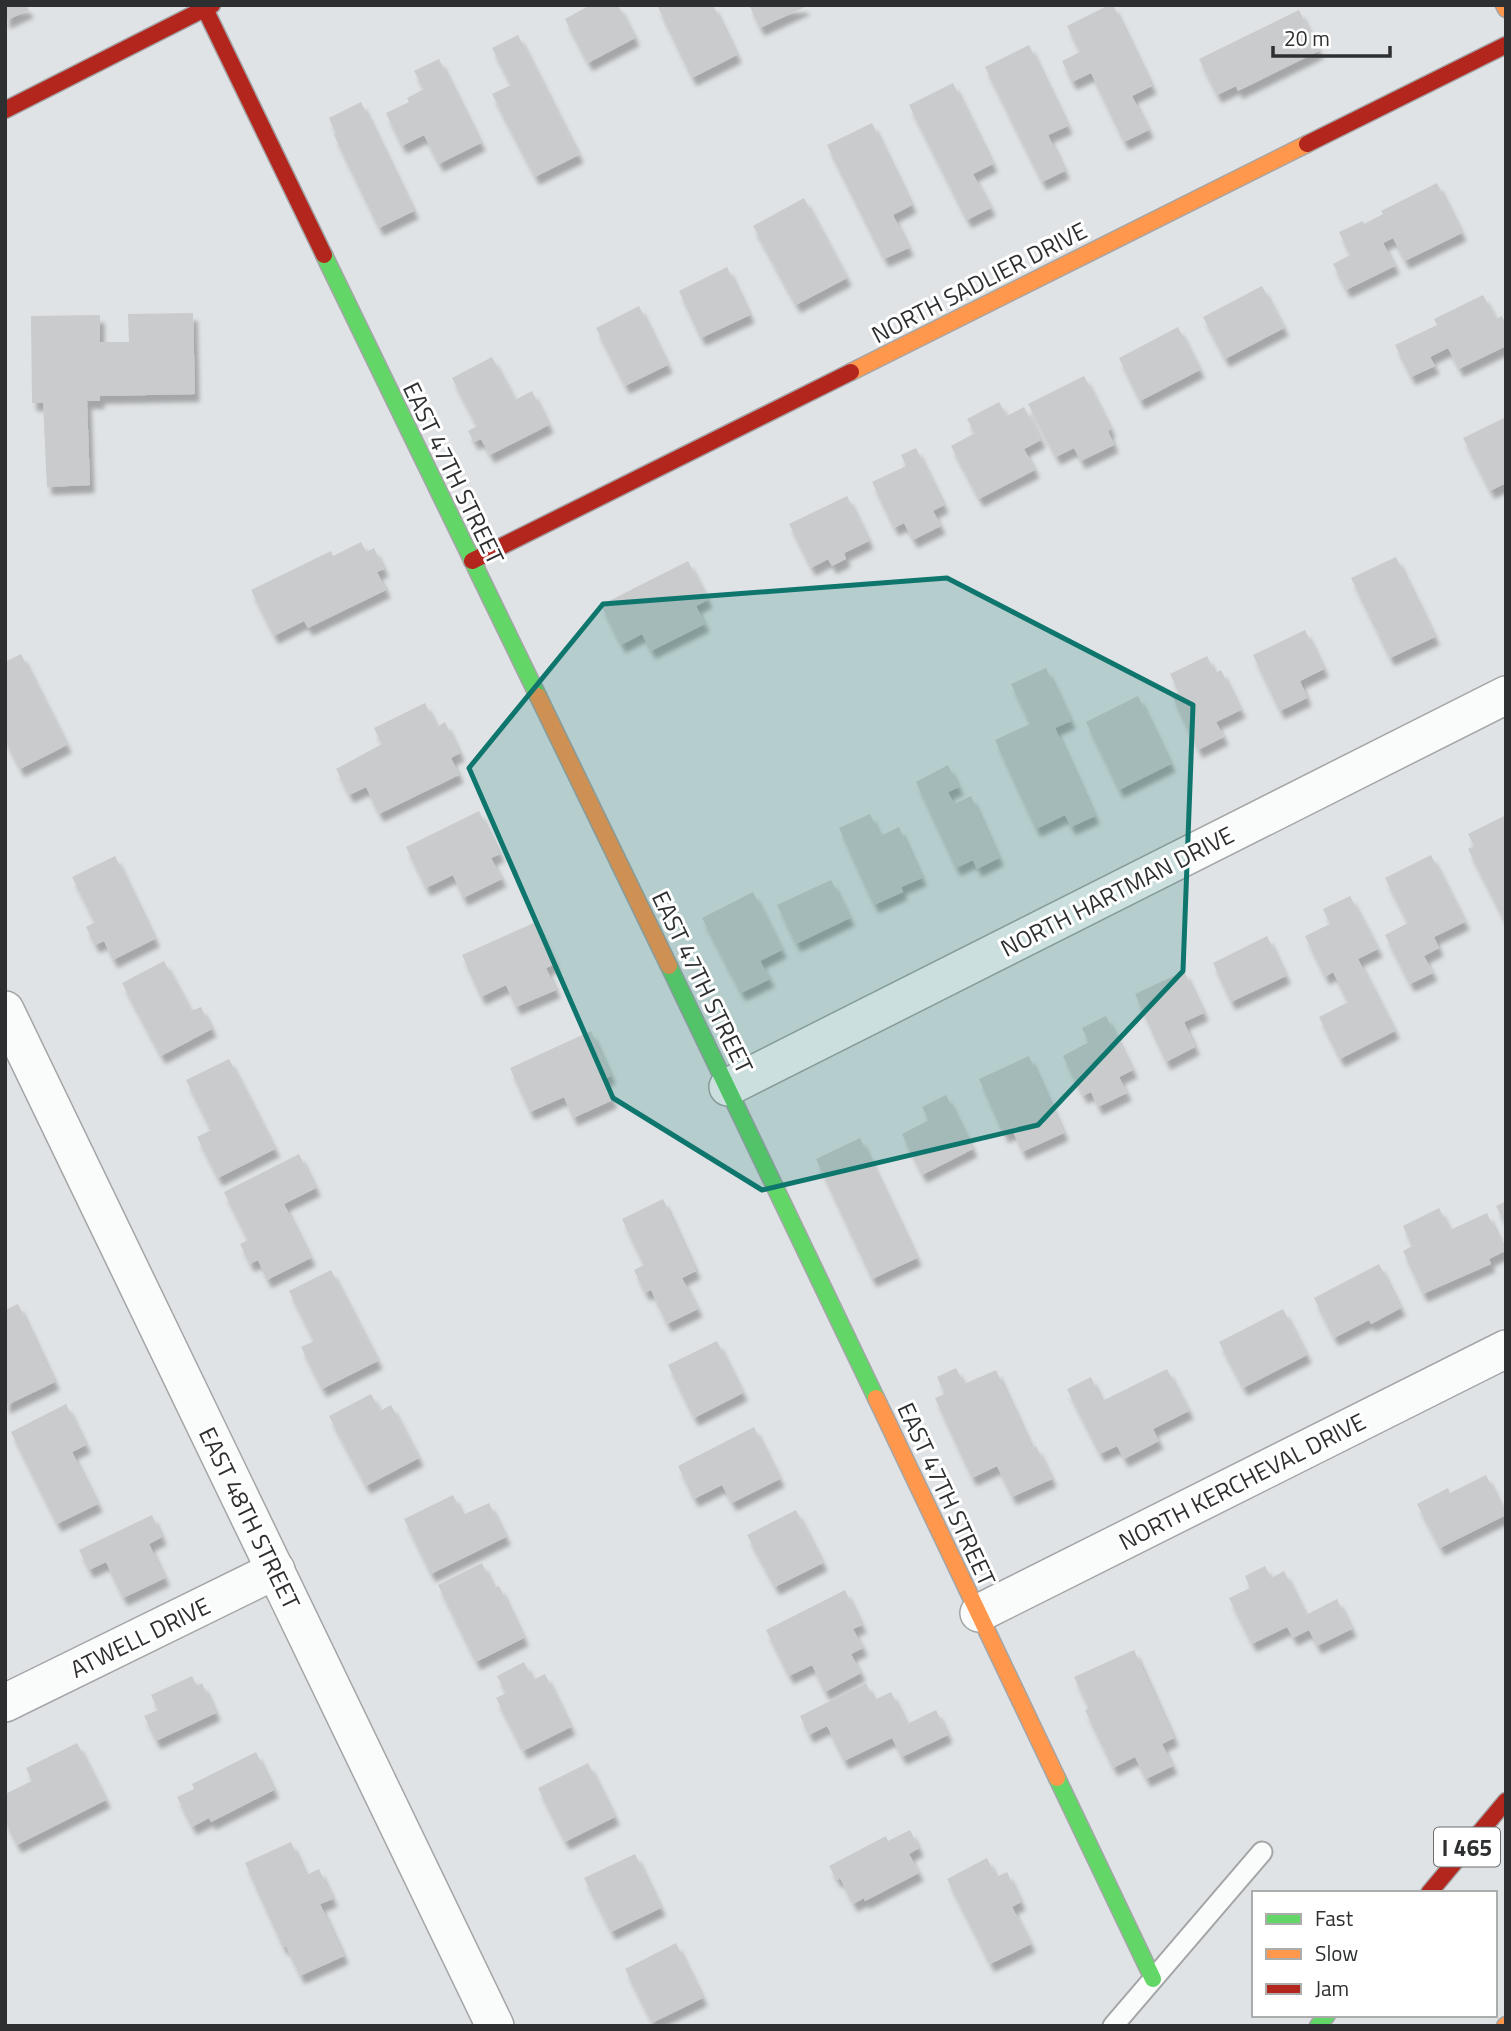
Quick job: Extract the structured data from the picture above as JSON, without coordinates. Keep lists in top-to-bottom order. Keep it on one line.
{"streets":{"main road":["NORTH SADLIER DRIVE","EAST 47TH STREET","I 465"],"street":["NORTH HARTMAN DRIVE","NORTH KERCHEVAL DRIVE","EAST 48TH STREET","ATWELL DRIVE"]},"crossings":[["NORTH SADLIER DRIVE","EAST 47TH STREET"],["EAST 47TH STREET","NORTH HARTMAN DRIVE"],["EAST 47TH STREET","NORTH KERCHEVAL DRIVE"],["EAST 48TH STREET","ATWELL DRIVE"]],"legend":["Fast","Slow","Jam"],"scale_bar":"20 m"}
